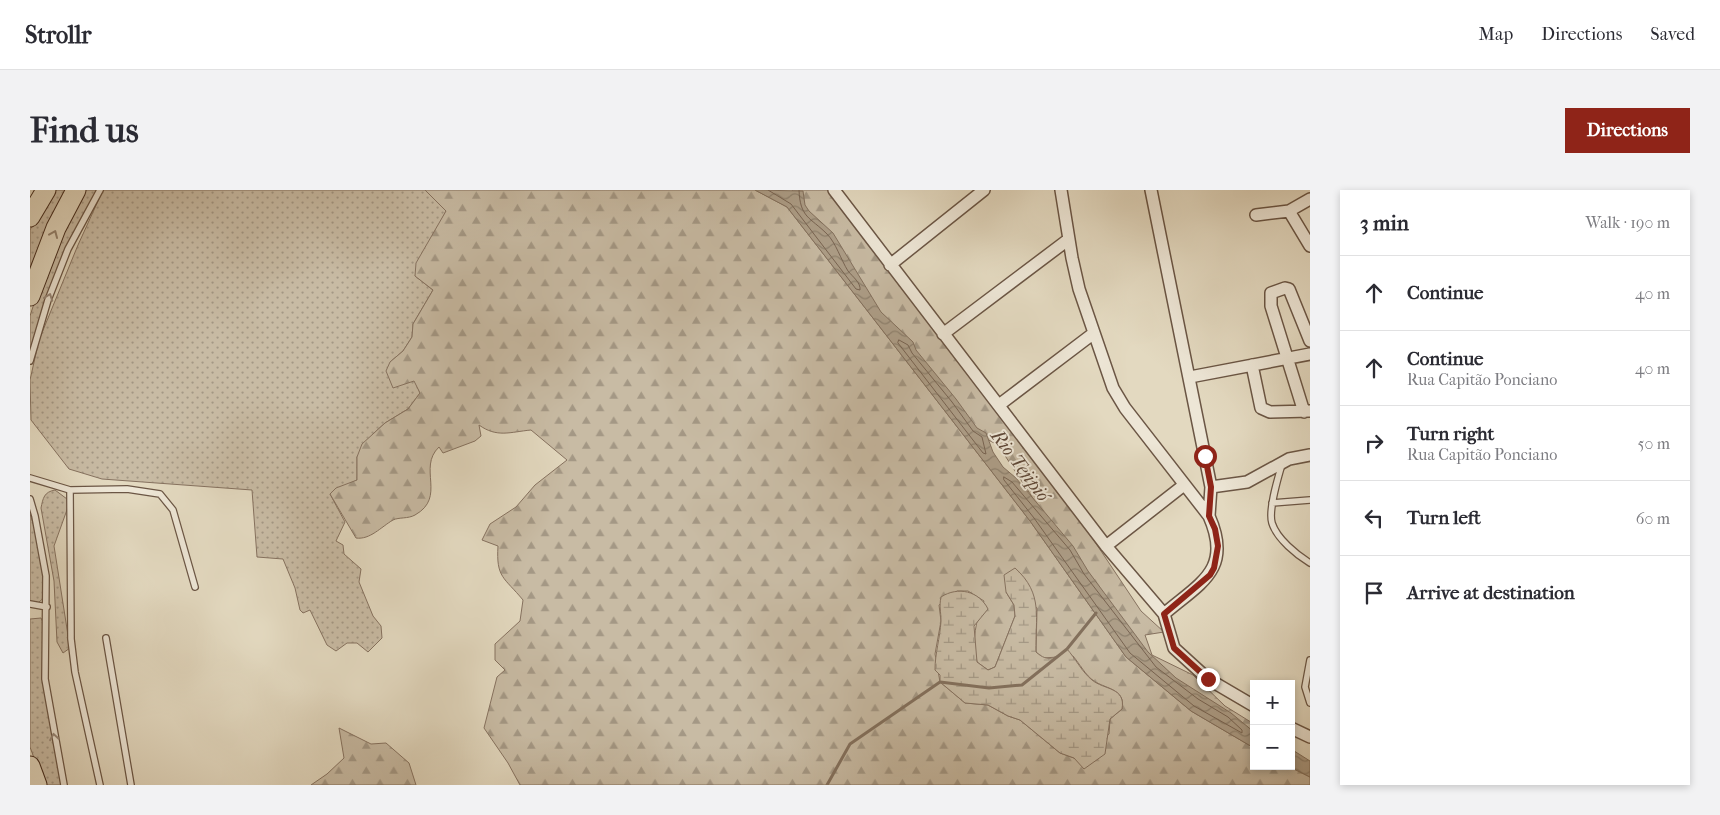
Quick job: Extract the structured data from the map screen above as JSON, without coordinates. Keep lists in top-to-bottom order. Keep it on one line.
{"water":["Rio Tejipió"],"page":{"header":"Strollr","nav":["Map","Directions","Saved"],"buttons":"Directions","title":"Find us","heading":["3 min","Walk · 190 m"],"list":[["Continue","40 m"],["Continue","Rua Capitão Ponciano","40 m"],["Turn right","Rua Capitão Ponciano","50 m"],["Turn left","60 m"],"Arrive at destination"],"map_buttons":["+","−"]}}
